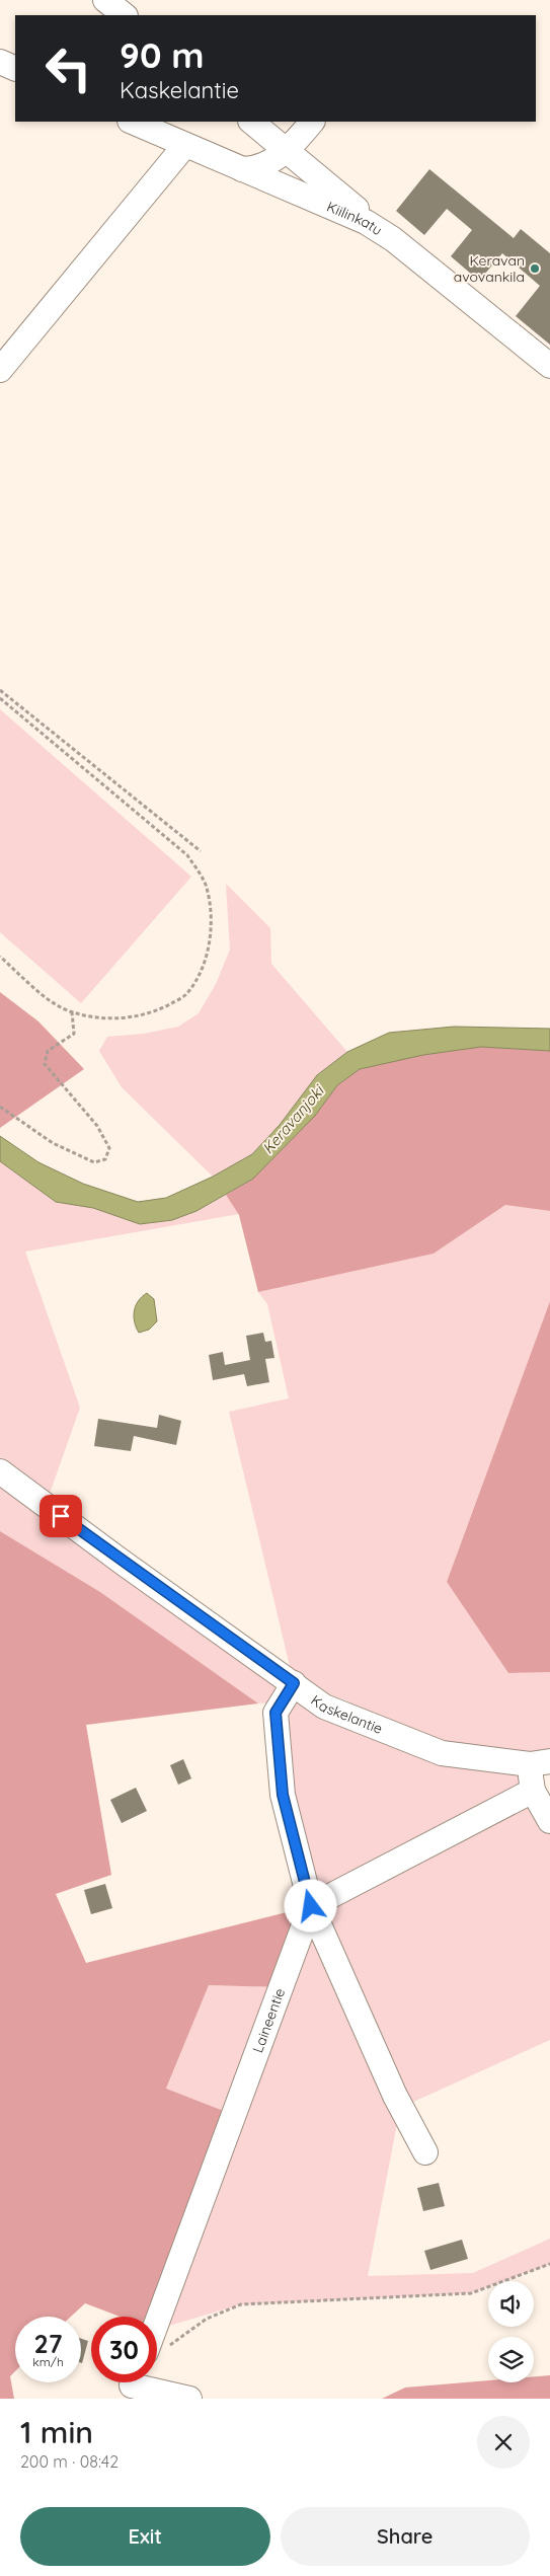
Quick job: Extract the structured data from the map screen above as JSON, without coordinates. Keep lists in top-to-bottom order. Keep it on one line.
{"streets":{"street":["Kiilinkatu","Kaskelantie","Laineentie"]},"water":["Keravanjoki"],"places":["Keravan avovankila"],"page":{"turn":["90 m","Kaskelantie"],"speed":"27 km/h","limit":"30","heading":["1 min","200 m · 08:42"],"buttons":["Exit","Share"]}}
